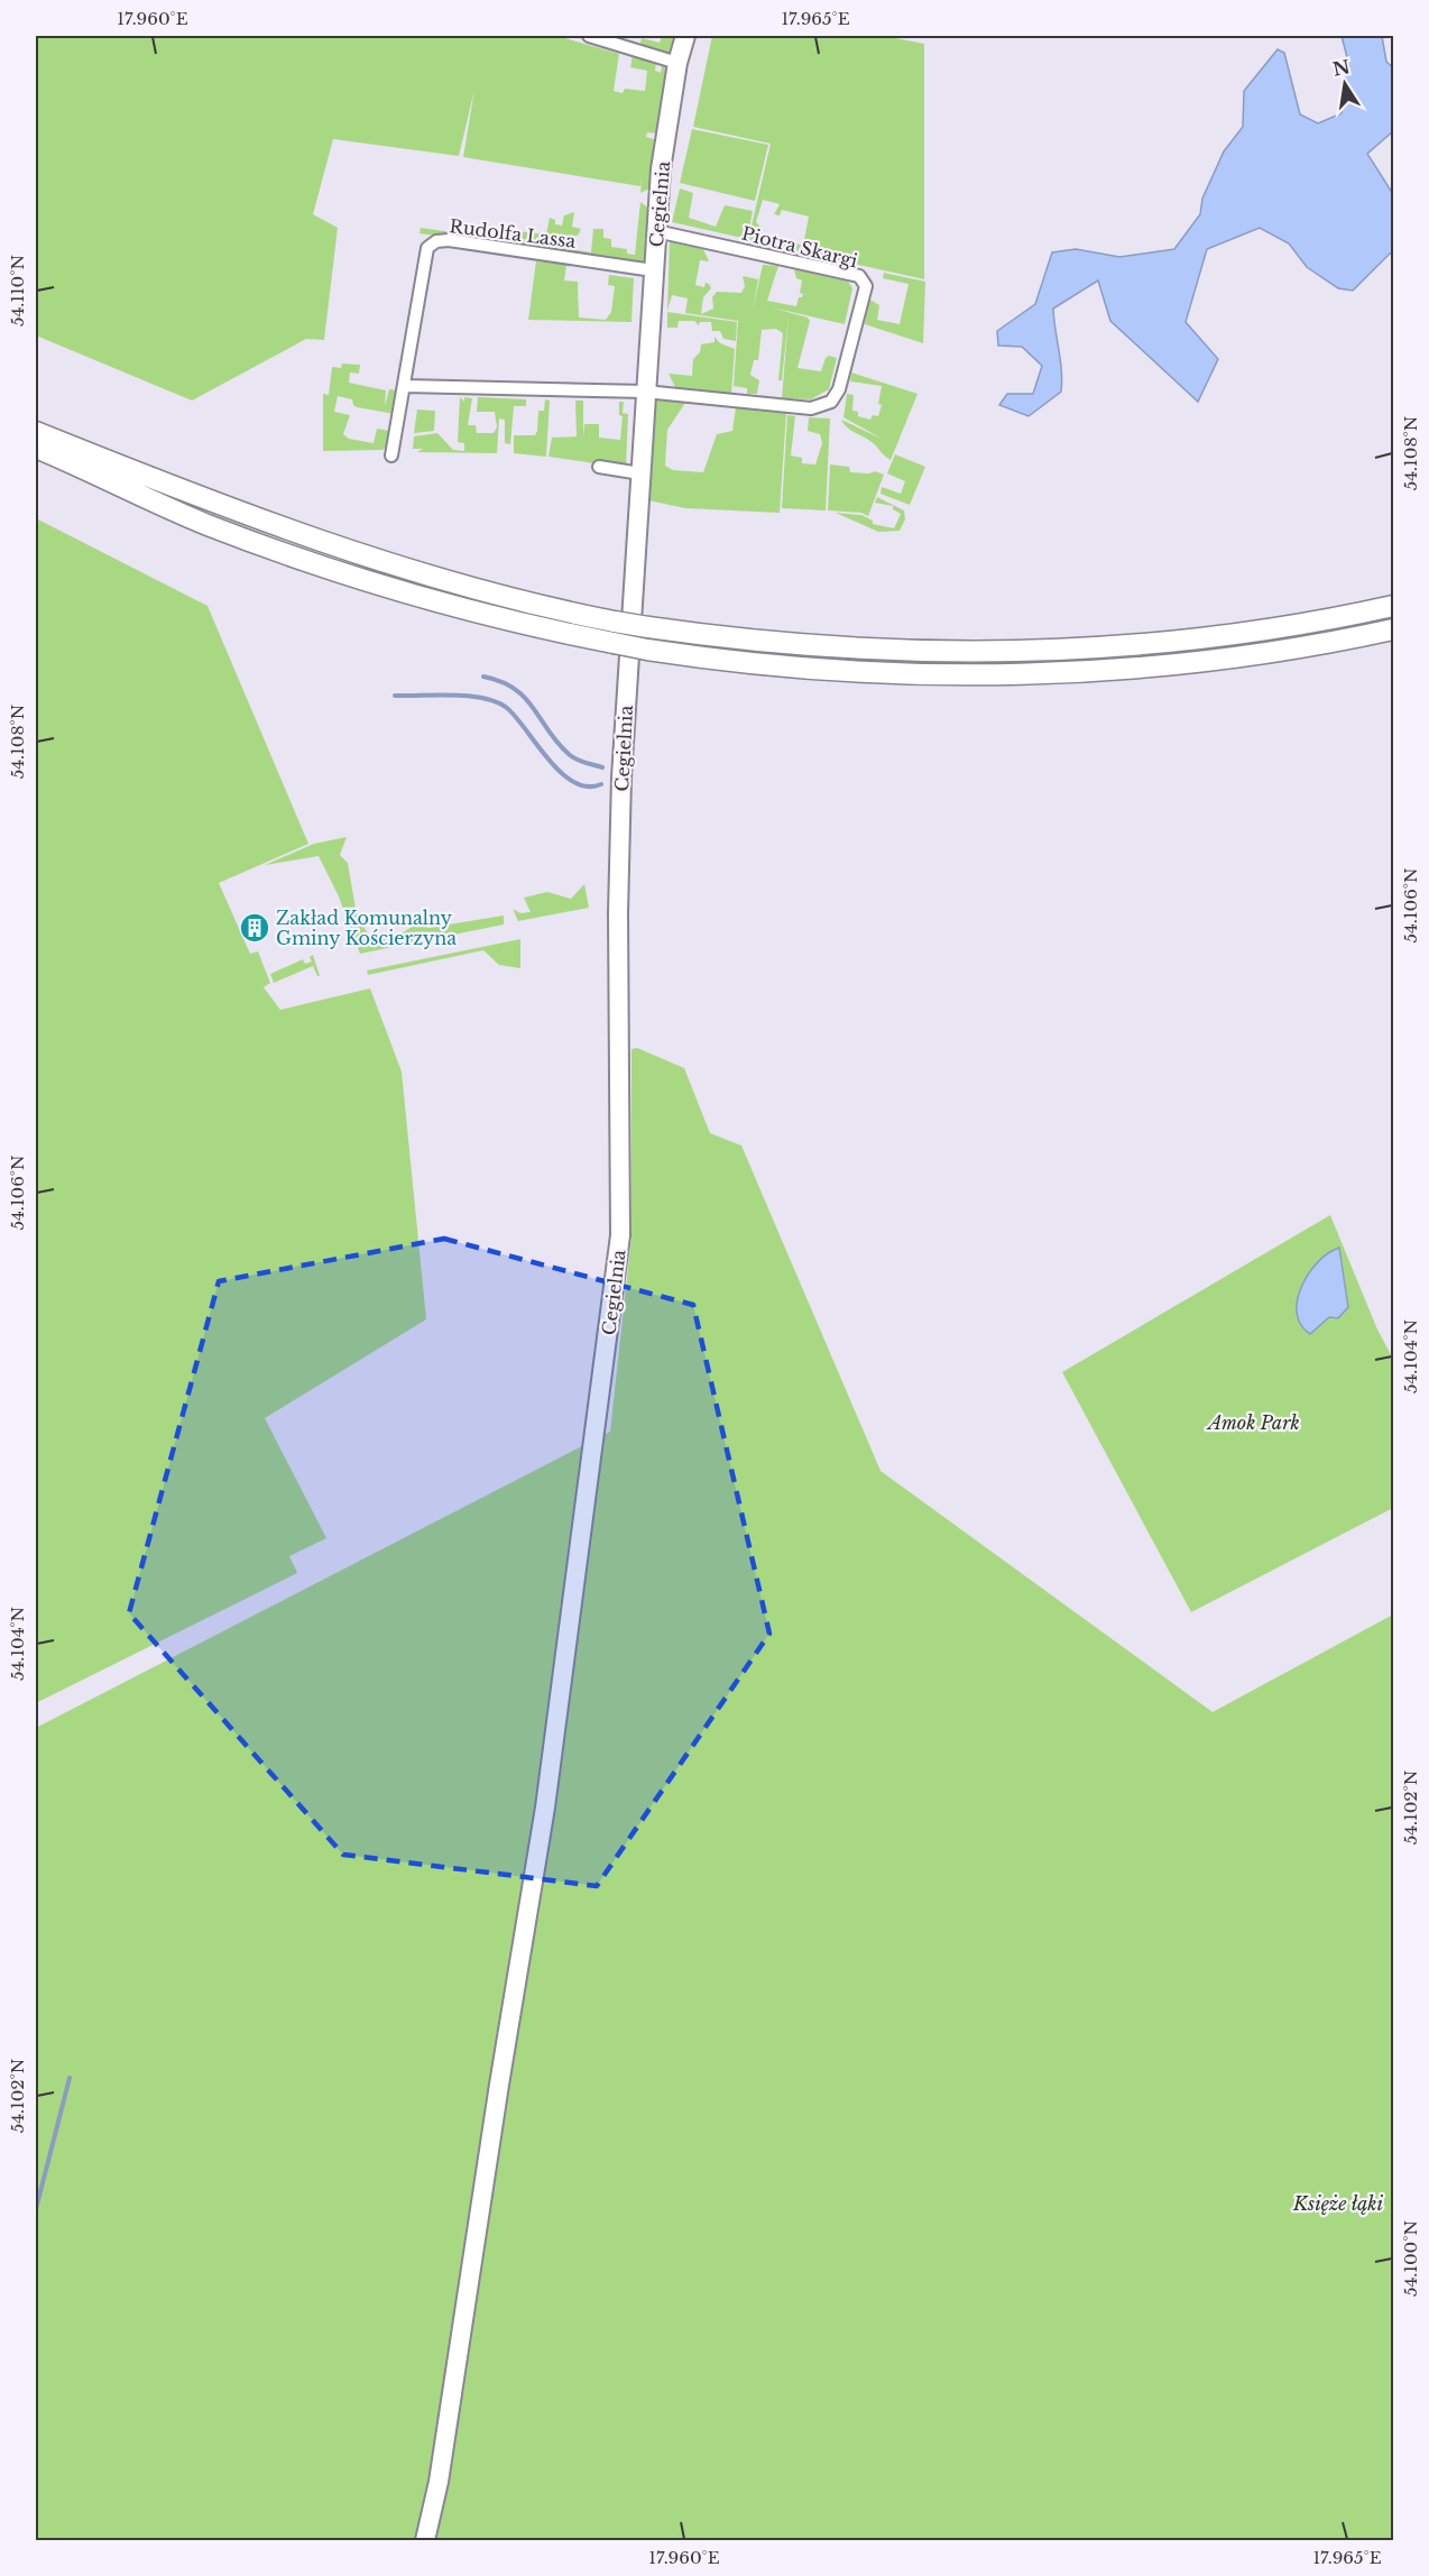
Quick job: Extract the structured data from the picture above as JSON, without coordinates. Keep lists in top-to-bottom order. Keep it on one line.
{"streets":{"street":["Cegielnia","Rudolfa Lassa","Piotra Skargi"]},"crossings":[["Cegielnia","Rudolfa Lassa"],["Cegielnia","Piotra Skargi"]],"parks":["Amok Park","Księże łąki"],"places":{"building":["Zakład Komunalny Gminy Kościerzyna"]},"north":"top","coordinates":["17.960°E","17.965°E","54.110°N","54.108°N","54.106°N","54.104°N","54.102°N","54.100°N"]}
